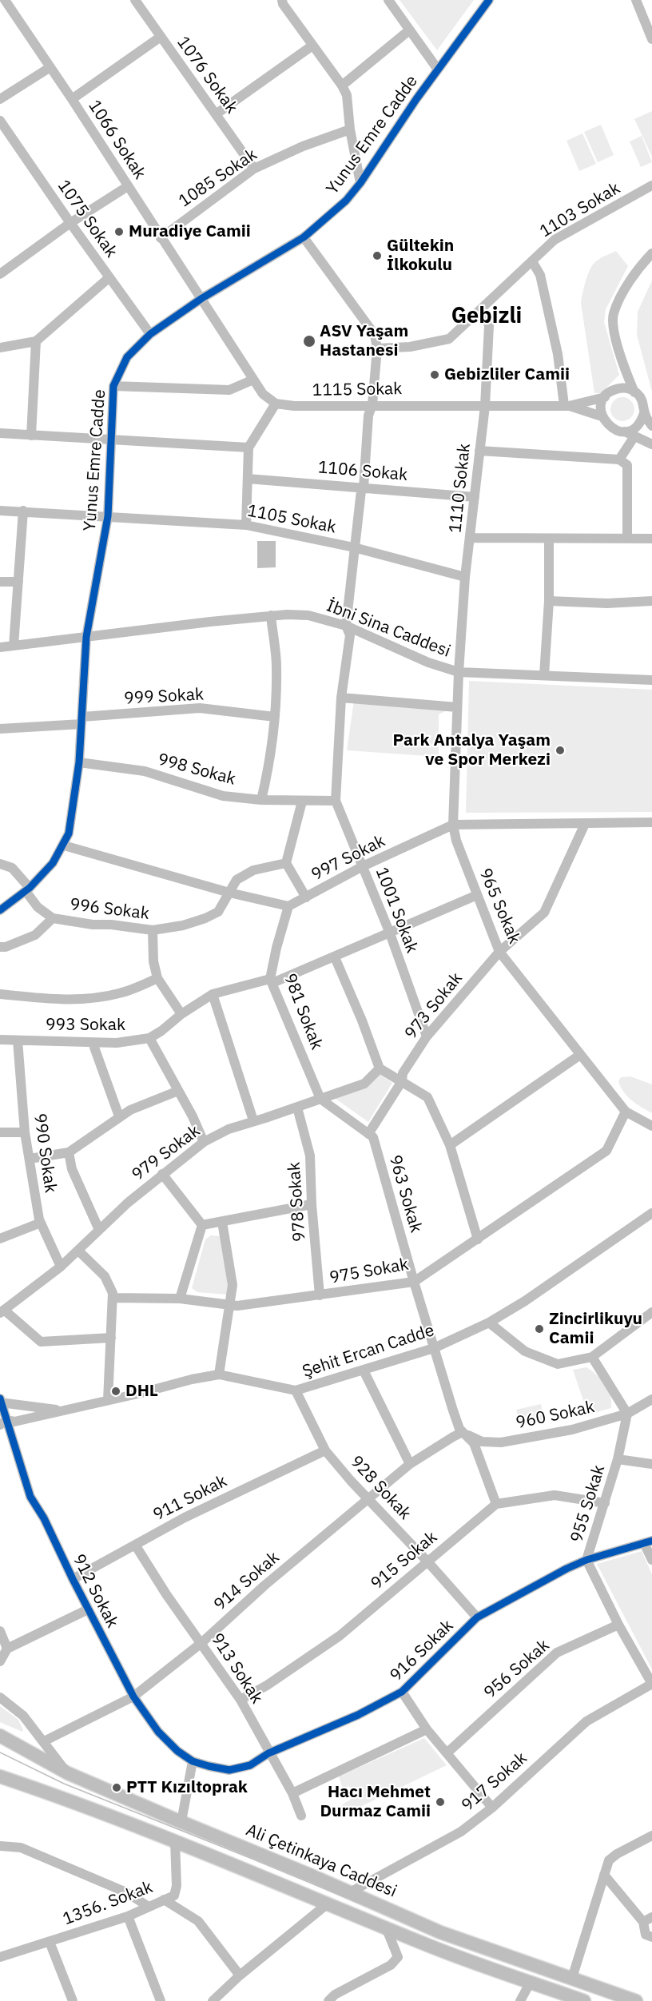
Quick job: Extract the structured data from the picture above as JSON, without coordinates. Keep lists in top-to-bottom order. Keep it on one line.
{"streets":{"main road":["Ali Çetinkaya Caddesi"],"street":["1076 Sokak","Yunus Emre Cadde","1066 Sokak","1085 Sokak","1103 Sokak","1075 Sokak","1115 Sokak","1106 Sokak","1110 Sokak","1105 Sokak","İbni Sina Caddesi","999 Sokak","998 Sokak","997 Sokak","965 Sokak","996 Sokak","1001 Sokak","973 Sokak","981 Sokak","993 Sokak","990 Sokak","979 Sokak","963 Sokak","978 Sokak","975 Sokak","Şehit Ercan Cadde","960 Sokak","928 Sokak","911 Sokak","955 Sokak","915 Sokak","914 Sokak","912 Sokak","916 Sokak","913 Sokak","956 Sokak","917 Sokak","1356. Sokak"]},"crossings":[["1076 Sokak","1085 Sokak"],["Yunus Emre Cadde","1066 Sokak"],["Yunus Emre Cadde","1075 Sokak"],["Yunus Emre Cadde","1105 Sokak"],["Yunus Emre Cadde","İbni Sina Caddesi"],["Yunus Emre Cadde","999 Sokak"],["Yunus Emre Cadde","998 Sokak"],["Yunus Emre Cadde","996 Sokak"],["1066 Sokak","1085 Sokak"],["1103 Sokak","1110 Sokak"],["1103 Sokak","1001 Sokak"],["1115 Sokak","1110 Sokak"],["1115 Sokak","1001 Sokak"],["1106 Sokak","1110 Sokak"],["1106 Sokak","1001 Sokak"],["1110 Sokak","1105 Sokak"],["1110 Sokak","İbni Sina Caddesi"],["1110 Sokak","965 Sokak"],["1105 Sokak","1001 Sokak"],["İbni Sina Caddesi","965 Sokak"],["İbni Sina Caddesi","1001 Sokak"],["998 Sokak","1001 Sokak"],["997 Sokak","965 Sokak"],["997 Sokak","1001 Sokak"],["997 Sokak","973 Sokak"],["997 Sokak","981 Sokak"],["965 Sokak","973 Sokak"],["965 Sokak","993 Sokak"],["965 Sokak","975 Sokak"],["1001 Sokak","973 Sokak"],["1001 Sokak","993 Sokak"],["973 Sokak","963 Sokak"],["981 Sokak","993 Sokak"],["981 Sokak","979 Sokak"],["993 Sokak","990 Sokak"],["990 Sokak","979 Sokak"],["979 Sokak","978 Sokak"],["963 Sokak","975 Sokak"],["963 Sokak","Şehit Ercan Cadde"],["963 Sokak","960 Sokak"],["963 Sokak","915 Sokak"],["963 Sokak","914 Sokak"],["978 Sokak","975 Sokak"],["Şehit Ercan Cadde","928 Sokak"],["Şehit Ercan Cadde","912 Sokak"],["960 Sokak","955 Sokak"],["960 Sokak","914 Sokak"],["928 Sokak","911 Sokak"],["928 Sokak","915 Sokak"],["928 Sokak","914 Sokak"],["928 Sokak","916 Sokak"],["911 Sokak","912 Sokak"],["911 Sokak","913 Sokak"],["955 Sokak","916 Sokak"],["955 Sokak","956 Sokak"],["955 Sokak","917 Sokak"],["915 Sokak","913 Sokak"],["914 Sokak","912 Sokak"],["914 Sokak","913 Sokak"],["912 Sokak","916 Sokak"],["916 Sokak","913 Sokak"],["917 Sokak","Ali Çetinkaya Caddesi"]],"districts":["Gebizli"],"places":["Muradiye Camii","Gültekin İlkokulu","ASV Yaşam Hastanesi","Gebizliler Camii","Park Antalya Yaşam ve Spor Merkezi","Zincirlikuyu Camii","DHL","PTT Kızıltoprak","Hacı Mehmet Durmaz Camii"]}
